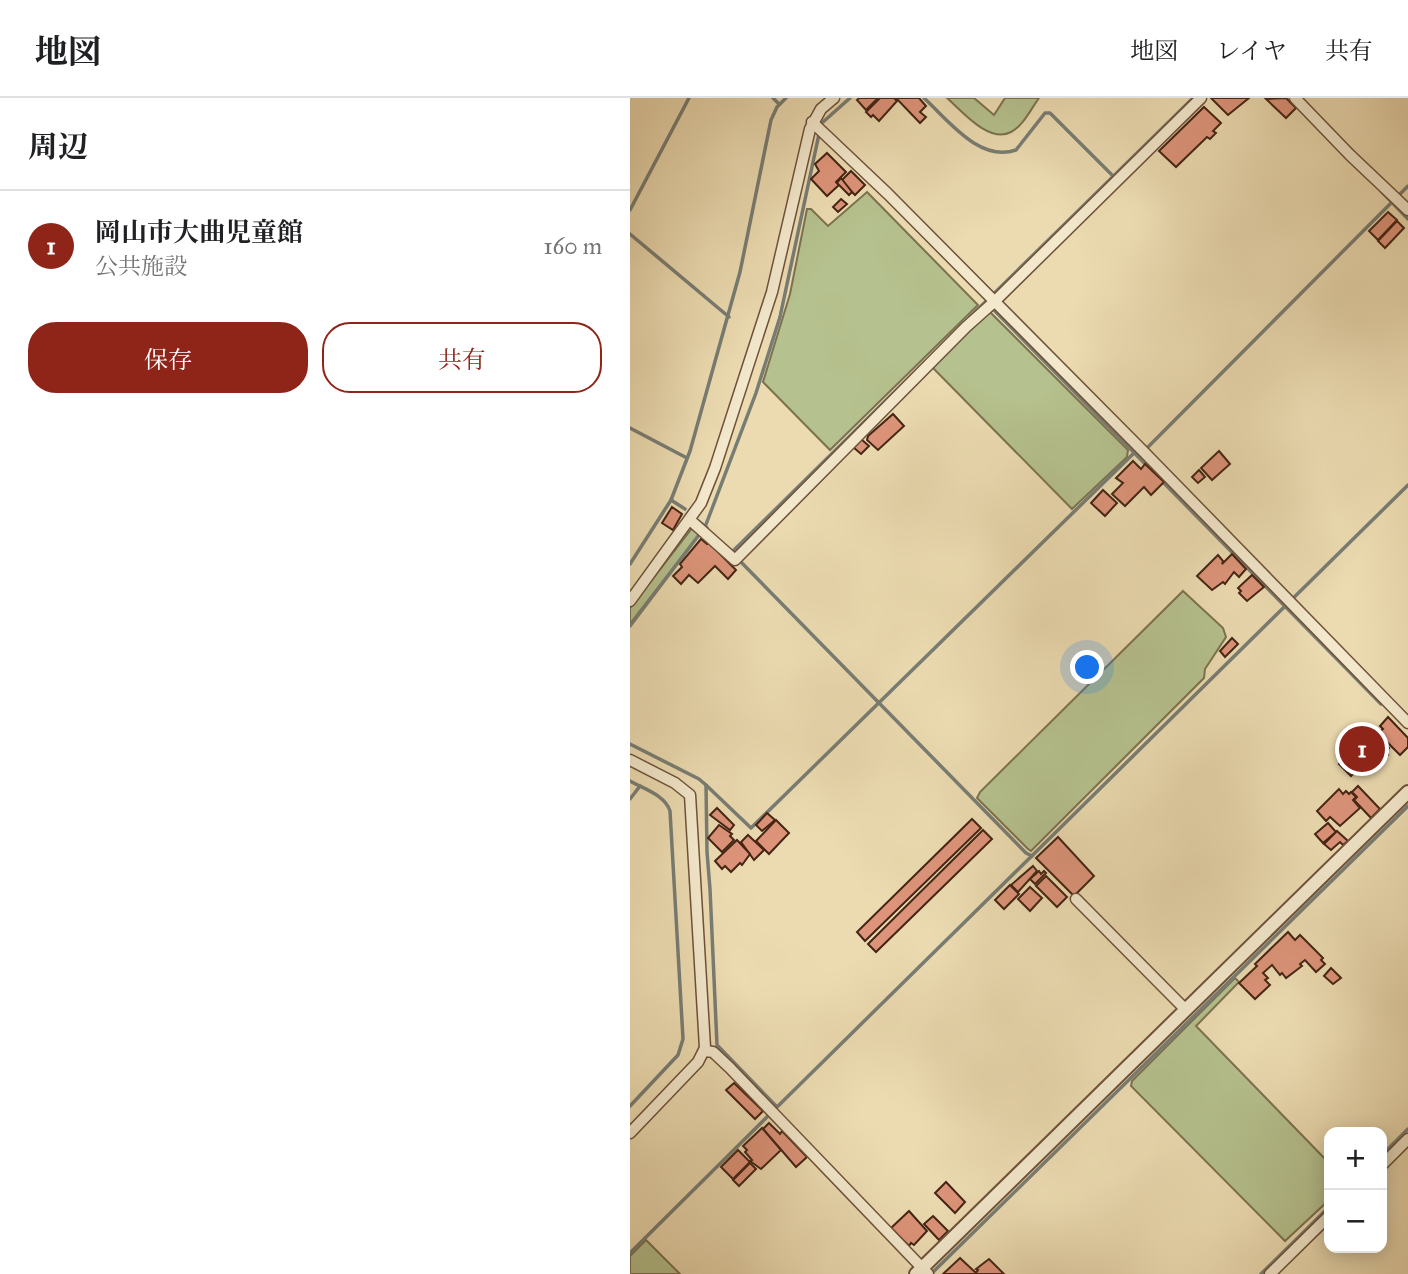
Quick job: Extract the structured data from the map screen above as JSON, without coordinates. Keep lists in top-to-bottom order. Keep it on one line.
{"page":{"header":"地図","nav":["地図","レイヤ","共有"],"heading":"周辺","list":[{"mark":"1","name":"岡山市大曲児童館","note":"公共施設","value":"160 m"}],"buttons":["保存","共有"],"pins":"1","map_buttons":["+","−"]}}
